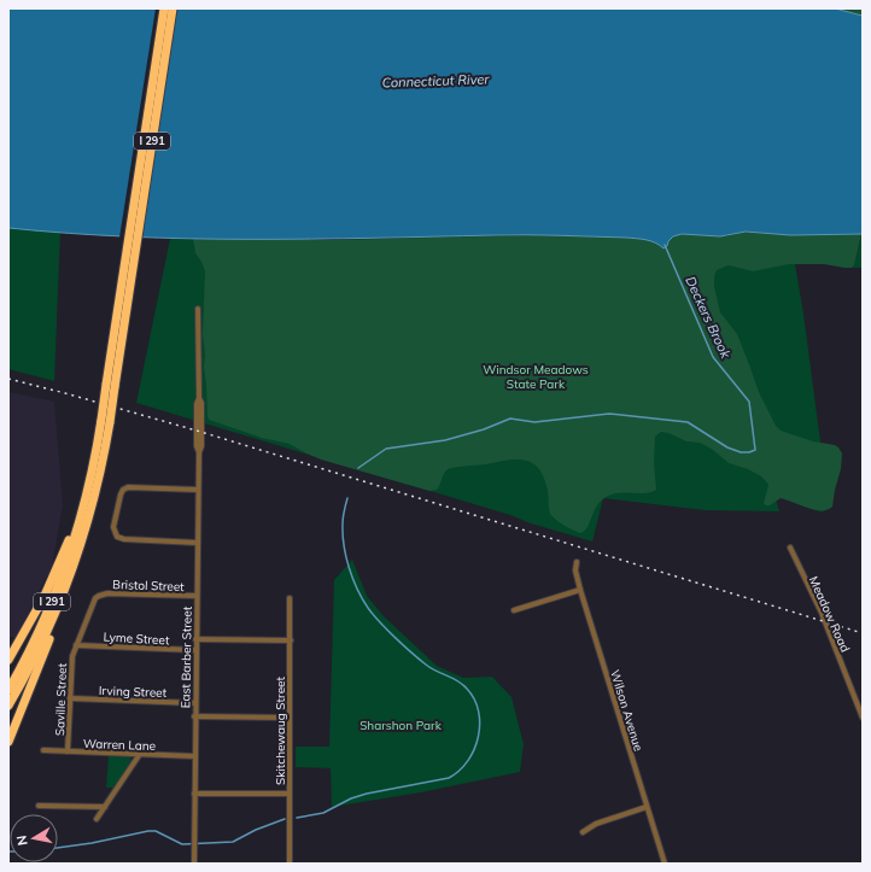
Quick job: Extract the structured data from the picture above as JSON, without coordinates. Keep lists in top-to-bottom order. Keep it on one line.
{"streets":{"highway":["I 291"],"street":["Bristol Street","Meadow Road","Lyme Street","East Barber Street","Irving Street","Saville Street","Wilson Avenue","Skitchewaug Street","Warren Lane"]},"crossings":[["Bristol Street","East Barber Street"],["Bristol Street","Saville Street"],["Lyme Street","East Barber Street"],["Lyme Street","Saville Street"],["East Barber Street","Irving Street"],["East Barber Street","Warren Lane"],["Irving Street","Saville Street"],["Saville Street","Warren Lane"]],"water":["Connecticut River","Deckers Brook"],"parks":["Windsor Meadows State Park","Sharshon Park"],"north":"left"}
